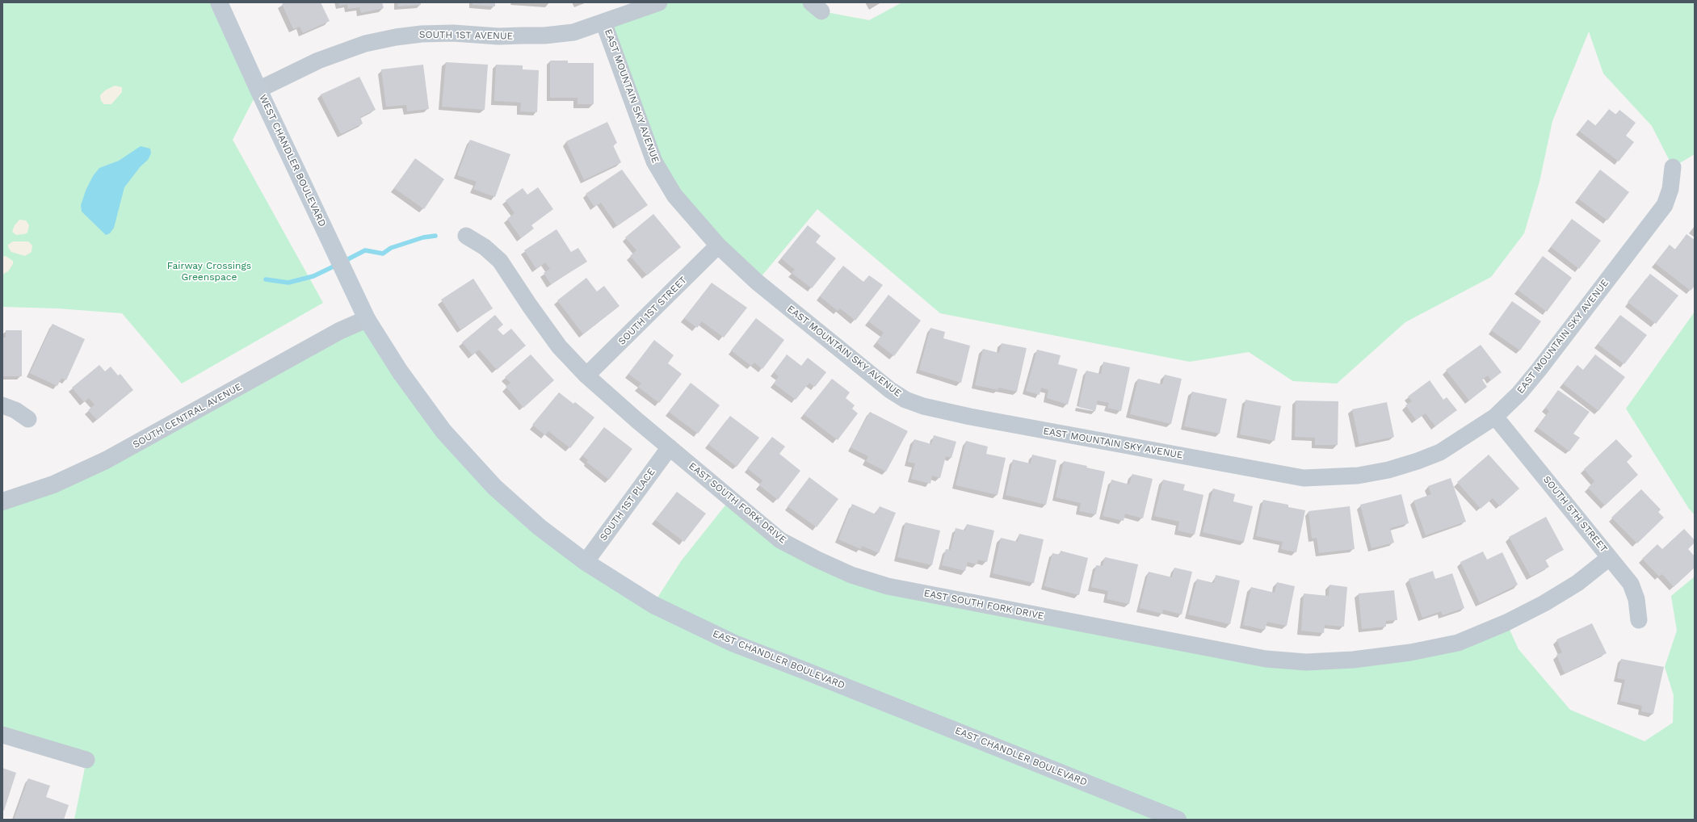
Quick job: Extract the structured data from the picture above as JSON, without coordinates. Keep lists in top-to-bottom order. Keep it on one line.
{"streets":{"main road":["WEST CHANDLER BOULEVARD","EAST CHANDLER BOULEVARD"],"street":["SOUTH 1ST AVENUE","EAST MOUNTAIN SKY AVENUE","SOUTH 1ST STREET","SOUTH CENTRAL AVENUE","EAST SOUTH FORK DRIVE","SOUTH 1ST PLACE","SOUTH 5TH STREET"]},"crossings":[["SOUTH 1ST AVENUE","EAST MOUNTAIN SKY AVENUE"],["SOUTH 1ST AVENUE","WEST CHANDLER BOULEVARD"],["EAST MOUNTAIN SKY AVENUE","SOUTH 1ST STREET"],["EAST MOUNTAIN SKY AVENUE","SOUTH 5TH STREET"],["WEST CHANDLER BOULEVARD","SOUTH CENTRAL AVENUE"],["WEST CHANDLER BOULEVARD","EAST CHANDLER BOULEVARD"],["SOUTH 1ST STREET","EAST SOUTH FORK DRIVE"],["SOUTH CENTRAL AVENUE","EAST CHANDLER BOULEVARD"],["EAST SOUTH FORK DRIVE","SOUTH 1ST PLACE"],["EAST SOUTH FORK DRIVE","SOUTH 5TH STREET"],["SOUTH 1ST PLACE","EAST CHANDLER BOULEVARD"]],"parks":["Fairway Crossings Greenspace"]}
